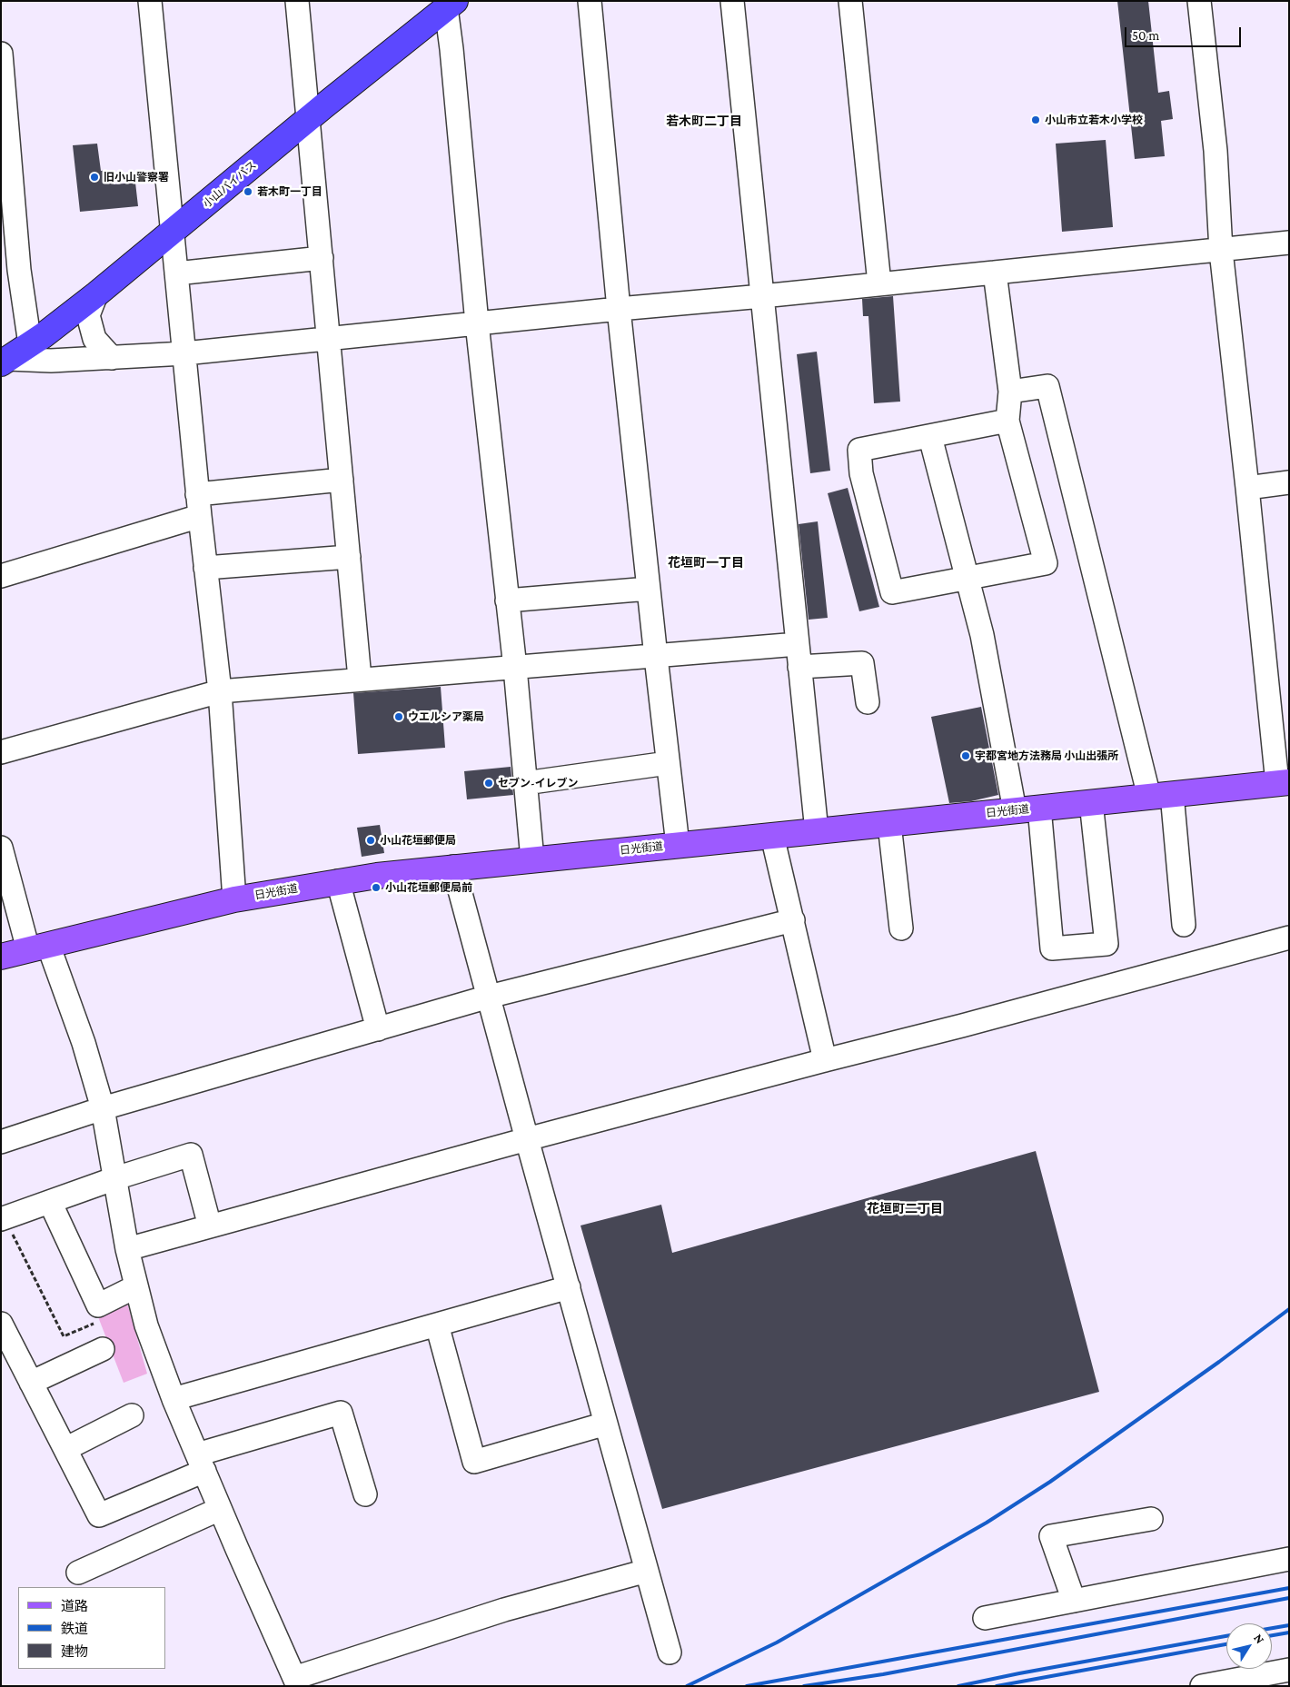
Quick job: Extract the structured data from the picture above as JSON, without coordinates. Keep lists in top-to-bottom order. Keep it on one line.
{"streets":{"highway":["小山バイパス"],"main road":["日光街道"]},"districts":["若木町二丁目","花垣町一丁目","花垣町二丁目"],"places":["小山市立若木小学校","旧小山警察署","若木町一丁目","ウエルシア薬局","宇都宮地方法務局 小山出張所","セブン-イレブン","小山花垣郵便局","小山花垣郵便局前"],"legend":["道路","鉄道","建物"],"scale_bar":"50 m","north":"top right"}
